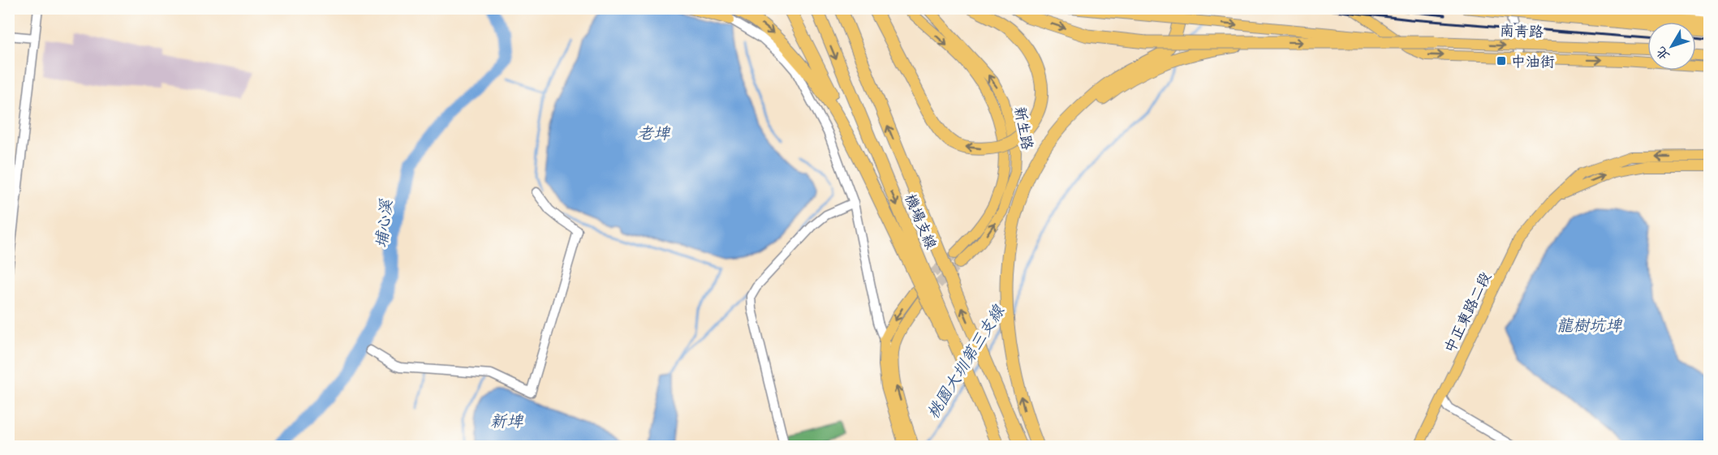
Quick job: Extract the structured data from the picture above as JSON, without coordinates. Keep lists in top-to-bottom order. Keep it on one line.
{"streets":{"highway":["機場支線"],"main road":["南青路","新生路","中正東路二段"]},"water":["老埤","埔心溪","龍樹坑埤","桃園大圳第三支線","新埤"],"places":{"transit":["中油街"]},"north":"bottom left"}
